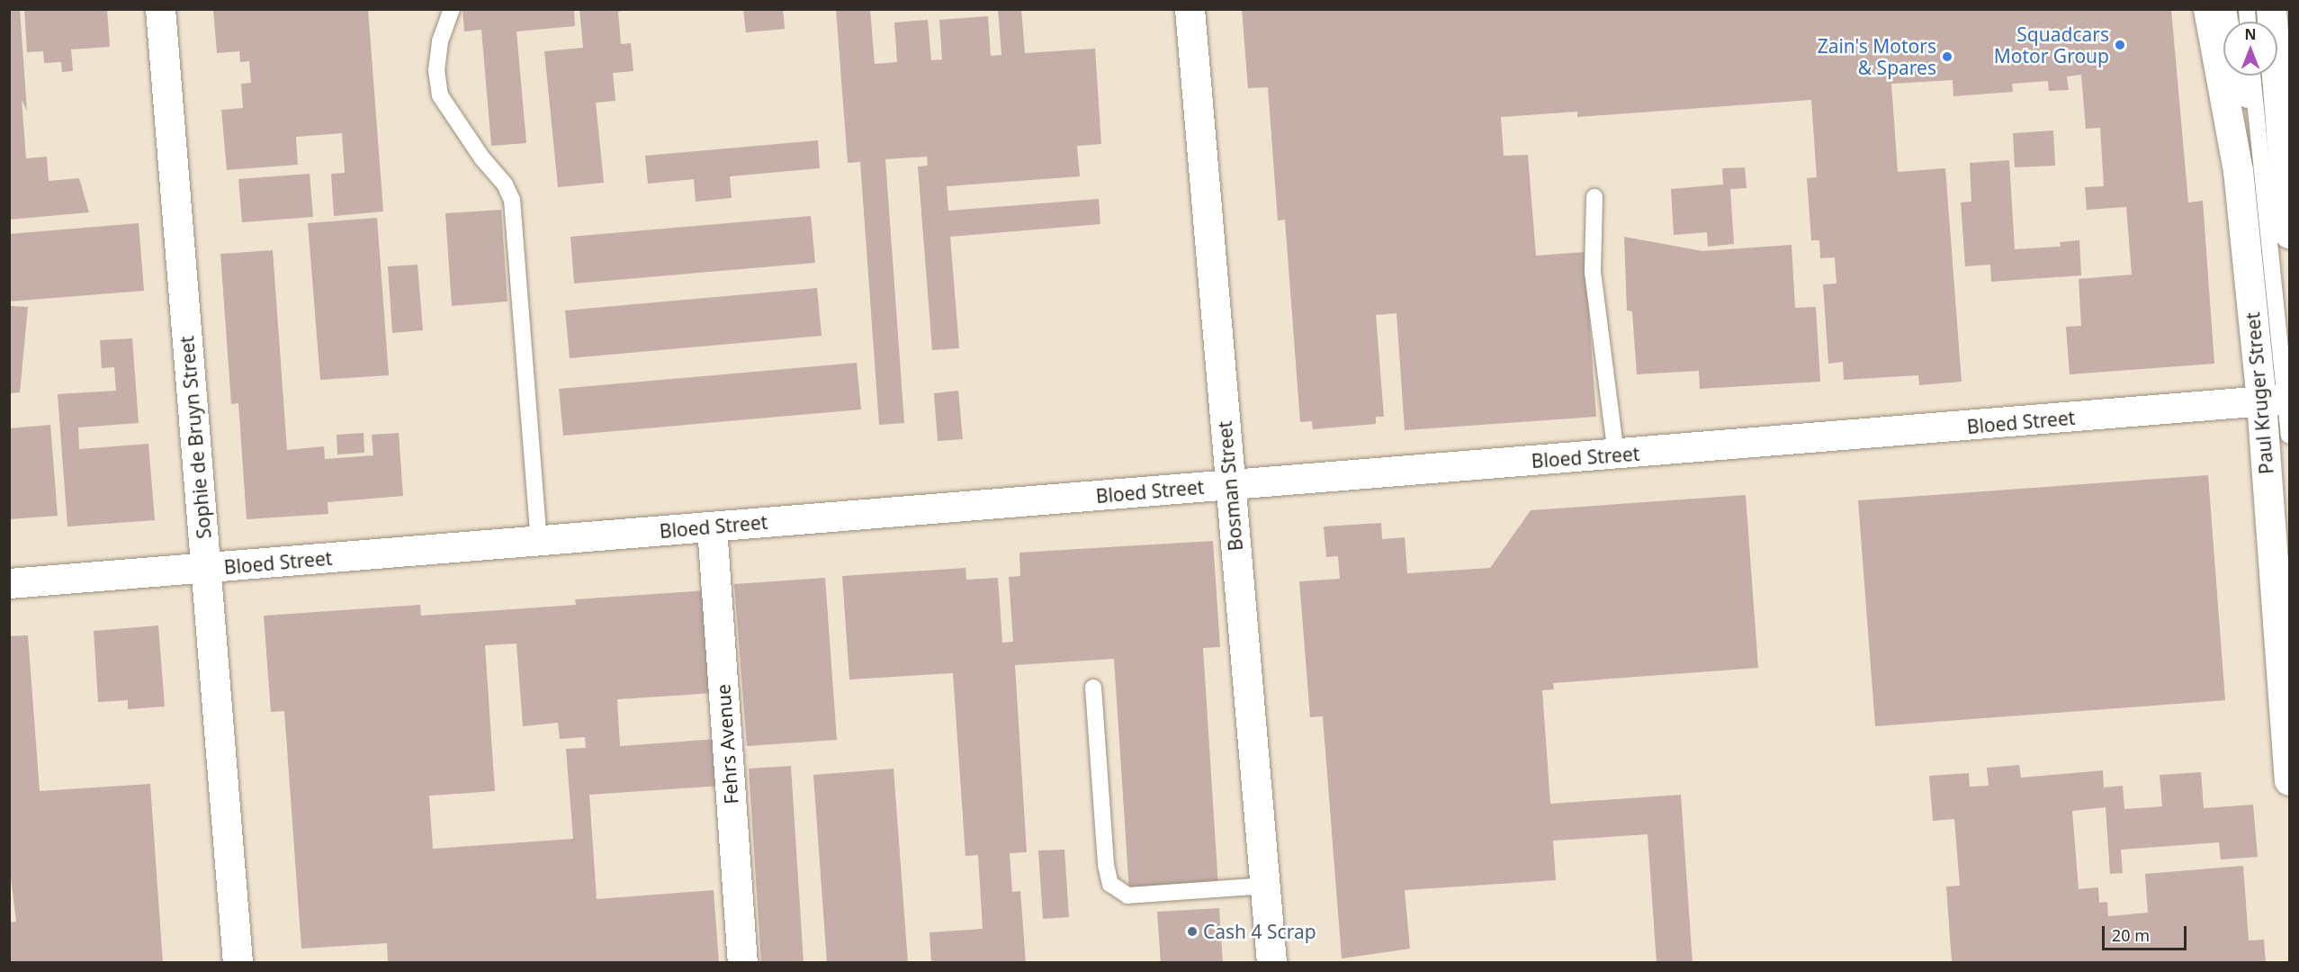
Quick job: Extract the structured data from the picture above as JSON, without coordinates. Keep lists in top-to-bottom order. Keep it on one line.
{"streets":{"main road":["Paul Kruger Street","Bloed Street","Sophie de Bruyn Street","Bosman Street","Fehrs Avenue"]},"crossings":[["Paul Kruger Street","Bloed Street"],["Bloed Street","Sophie de Bruyn Street"],["Bloed Street","Bosman Street"],["Bloed Street","Fehrs Avenue"]],"places":["Squadcars Motor Group","Zain's Motors & Spares","Cash 4 Scrap"],"scale_bar":"20 m","north":"top"}
